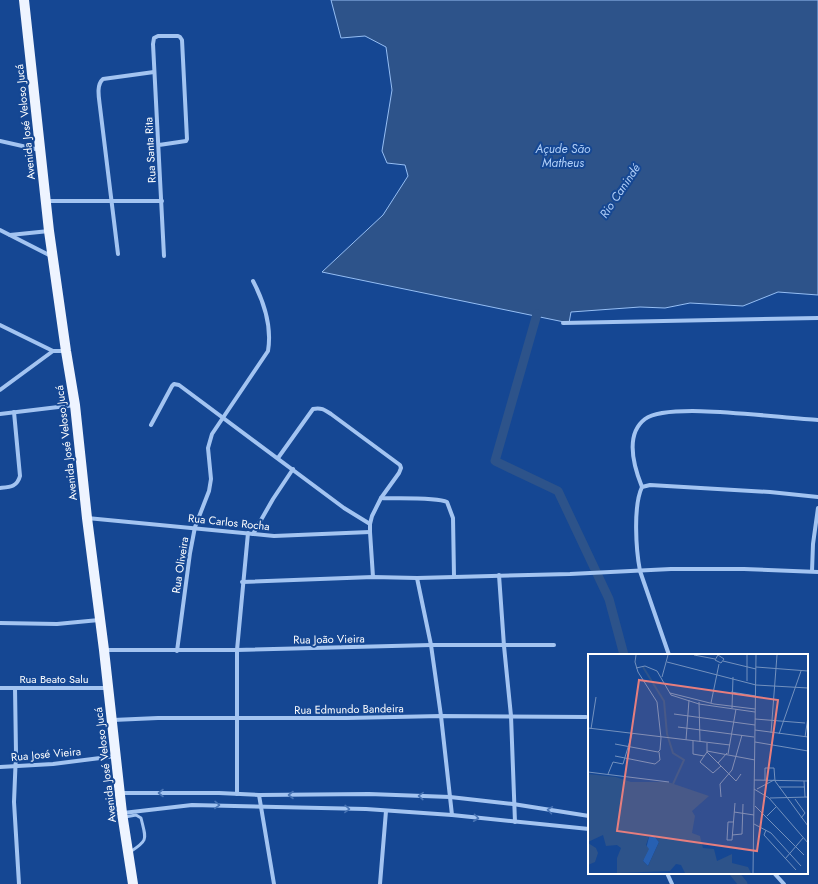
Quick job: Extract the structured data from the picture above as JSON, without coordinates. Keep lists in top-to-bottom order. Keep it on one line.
{"streets":{"main road":["Avenida José Veloso Jucá"],"street":["Rua Santa Rita","Rua Carlos Rocha","Rua Oliveira","Rua João Vieira","Rua Beato Salu","Rua Edmundo Bandeira","Rua José Vieira"]},"crossings":[["Avenida José Veloso Jucá","Rua Carlos Rocha"],["Avenida José Veloso Jucá","Rua João Vieira"],["Avenida José Veloso Jucá","Rua Beato Salu"],["Avenida José Veloso Jucá","Rua Edmundo Bandeira"],["Avenida José Veloso Jucá","Rua José Vieira"],["Rua Carlos Rocha","Rua Oliveira"],["Rua Oliveira","Rua João Vieira"]],"water":["Açude São Matheus","Rio Canindé"]}
